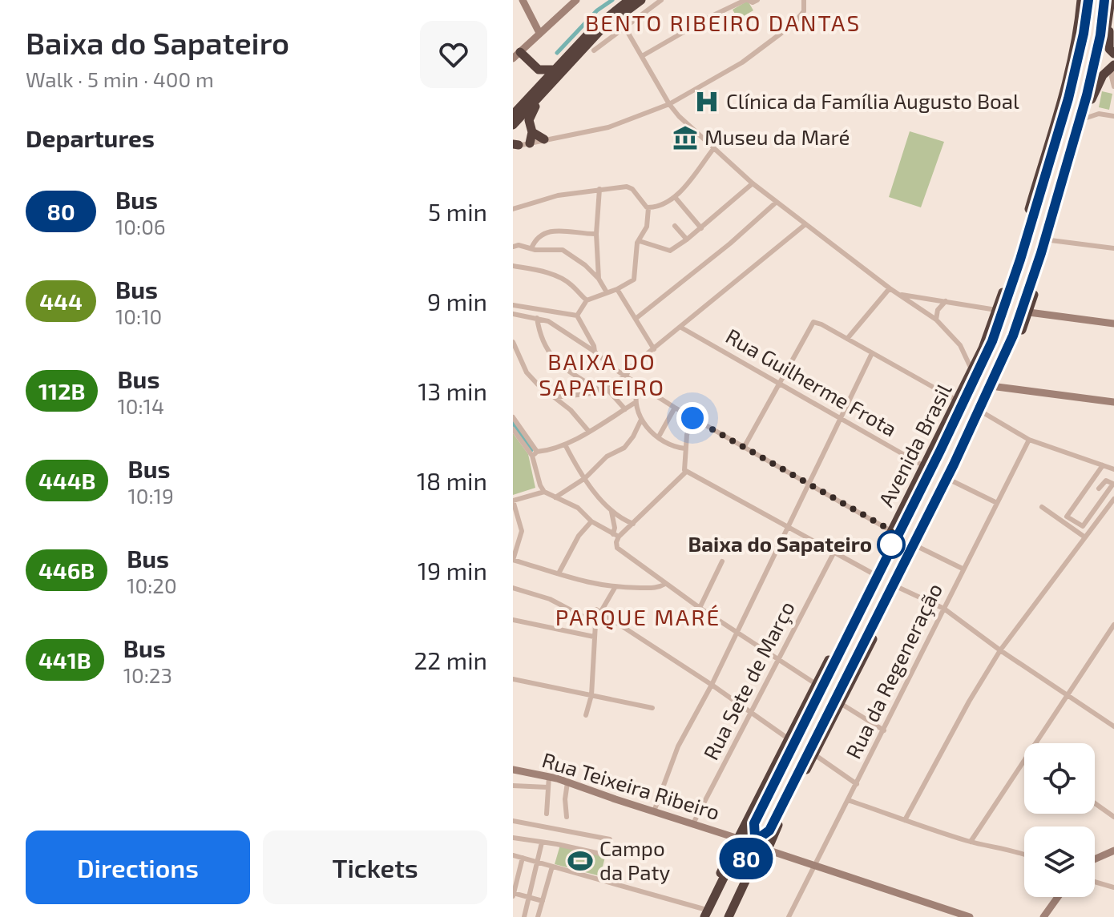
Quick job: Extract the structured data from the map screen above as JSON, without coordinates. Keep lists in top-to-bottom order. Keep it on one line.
{"streets":{"highway":["Avenida Brasil"],"street":["Rua Guilherme Frota","Rua da Regeneração","Rua Sete de Março","Rua Teixeira Ribeiro"]},"crossings":[["Rua Guilherme Frota","Avenida Brasil"],["Avenida Brasil","Rua Teixeira Ribeiro"],["Rua Sete de Março","Rua Teixeira Ribeiro"]],"districts":["BENTO RIBEIRO DANTAS","BAIXA DO SAPATEIRO","PARQUE MARÉ"],"places":{"hospital":["Clínica da Família Augusto Boal"],"museum":["Museu da Maré"],"other":["Baixa do Sapateiro"],"sports":["Campo da Paty"]},"lines":["bus line 80"],"page":{"heading":[["Baixa do Sapateiro","Walk · 5 min · 400 m"],"Departures"],"on_map":"80","list":[{"mark":"80","name":"Bus","note":"10:06","value":"5 min"},{"mark":"444","name":"Bus","note":"10:10","value":"9 min"},{"mark":"112B","name":"Bus","note":"10:14","value":"13 min"},{"mark":"444B","name":"Bus","note":"10:19","value":"18 min"},{"mark":"446B","name":"Bus","note":"10:20","value":"19 min"},{"mark":"441B","name":"Bus","note":"10:23","value":"22 min"}],"buttons":["Directions","Tickets"]}}
